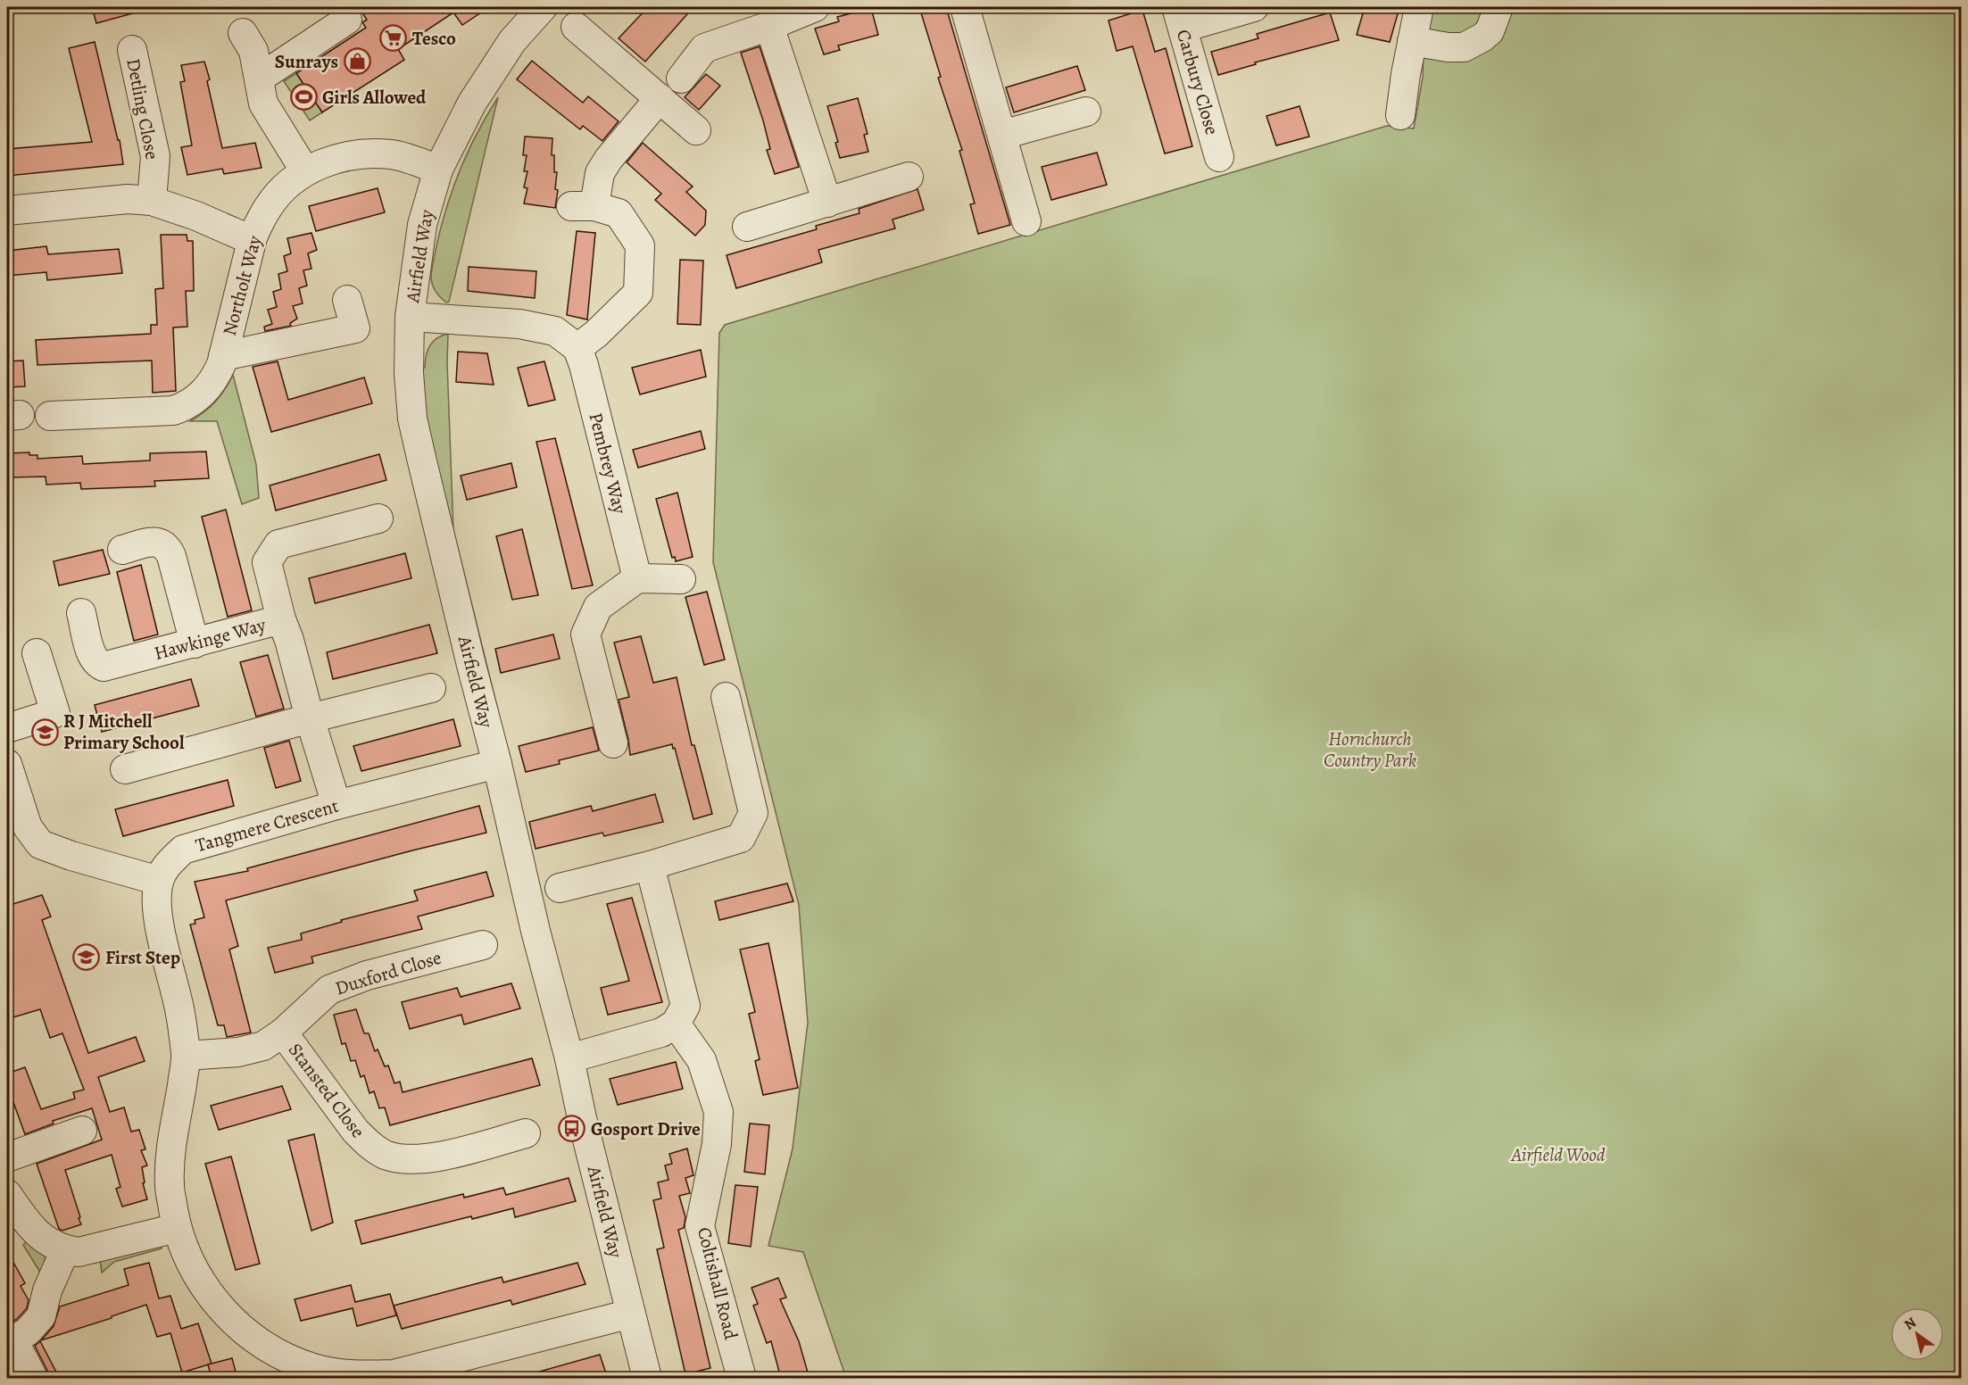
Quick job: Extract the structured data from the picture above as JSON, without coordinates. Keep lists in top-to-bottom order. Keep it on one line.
{"streets":{"street":["Carbury Close","Detling Close","Airfield Way","Northolt Way","Pembrey Way","Hawkinge Way","Tangmere Crescent","Duxford Close","Stansted Close","Coltishall Road"]},"crossings":[["Airfield Way","Northolt Way"],["Airfield Way","Tangmere Crescent"],["Hawkinge Way","Tangmere Crescent"],["Tangmere Crescent","Duxford Close"],["Duxford Close","Stansted Close"]],"parks":["Hornchurch Country Park","Airfield Wood"],"places":{"supermarket":["Tesco"],"shop":["Sunrays"],"sports":["Girls Allowed"],"school or university":["R J Mitchell Primary School","First Step"],"bus stop":["Gosport Drive"]},"north":"top left"}
